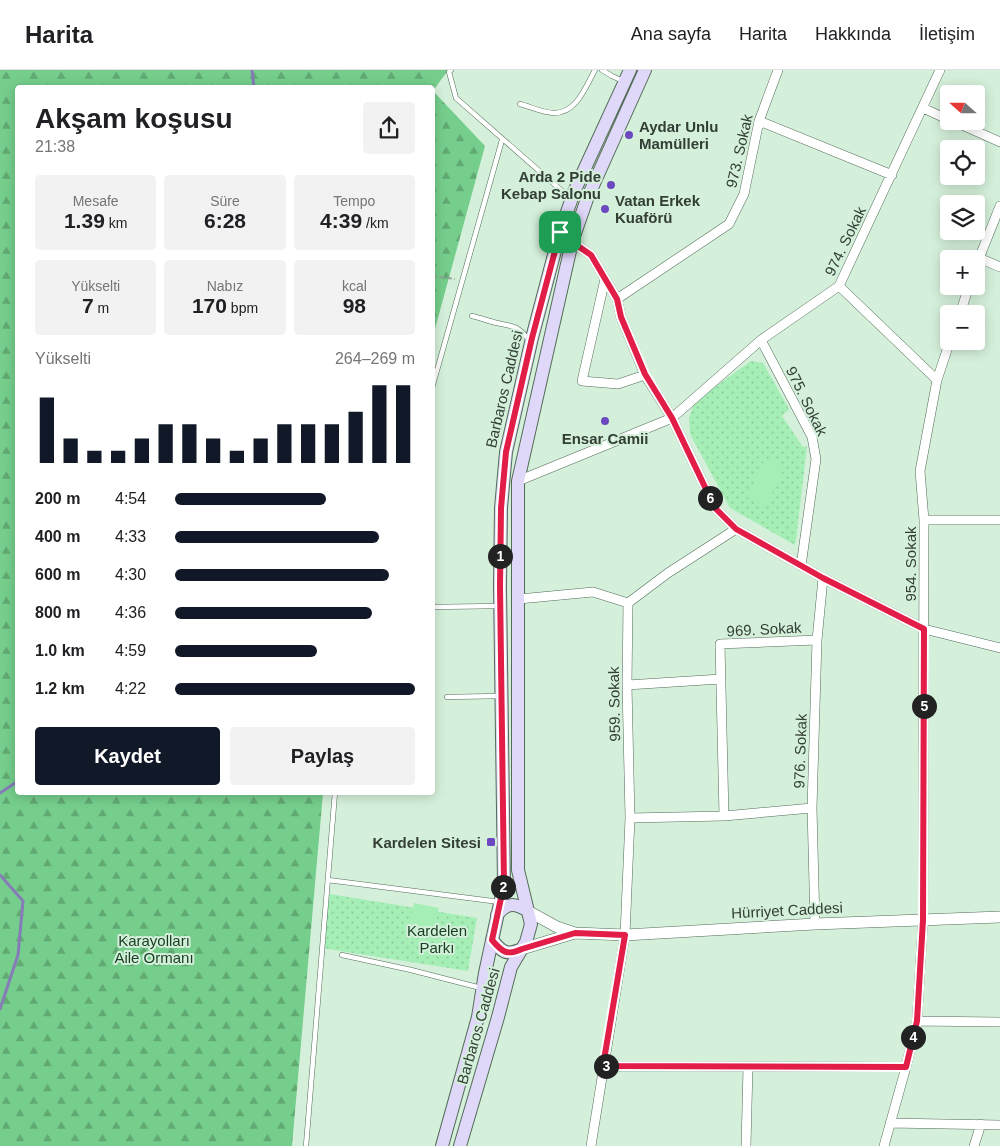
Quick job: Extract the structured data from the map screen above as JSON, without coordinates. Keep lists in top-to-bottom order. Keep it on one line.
{"streets":{"main road":["Barbaros Caddesi","Hürriyet Caddesi"],"street":["973. Sokak","974. Sokak","975. Sokak","954. Sokak","969. Sokak","959. Sokak","976. Sokak"]},"crossings":[["974. Sokak","Barbaros Caddesi"],["974. Sokak","975. Sokak"],["Barbaros Caddesi","Hürriyet Caddesi"],["954. Sokak","Hürriyet Caddesi"],["969. Sokak","976. Sokak"],["959. Sokak","Hürriyet Caddesi"],["976. Sokak","Hürriyet Caddesi"]],"parks":["Kardelen Parkı","Karayolları Aile Ormanı"],"places":{"other":["Aydar Unlu Mamülleri","Arda 2 Pide Kebap Salonu","Vatan Erkek Kuaförü","Ensar Camii"],"transit":["Kardelen Sitesi"]},"north":"left","page":{"header":"Harita","nav":["Ana sayfa","Harita","Hakkında","İletişim"],"map_buttons":["+","−"],"heading":["Akşam koşusu","21:38"],"stats":[["Mesafe","1.39 km"],["Süre","6:28"],["Tempo","4:39 /km"],["Yükselti","7 m"],["Nabız","170 bpm"],["kcal","98"]],"chart":["Yükselti","264–269 m"],"list":[{"name":"200 m","note":"4:54"},{"name":"400 m","note":"4:33"},{"name":"600 m","note":"4:30"},{"name":"800 m","note":"4:36"},{"name":"1.0 km","note":"4:59"},{"name":"1.2 km","note":"4:22"}],"pins":["6","1","5","2","4","3"],"buttons":["Kaydet","Paylaş"]}}
